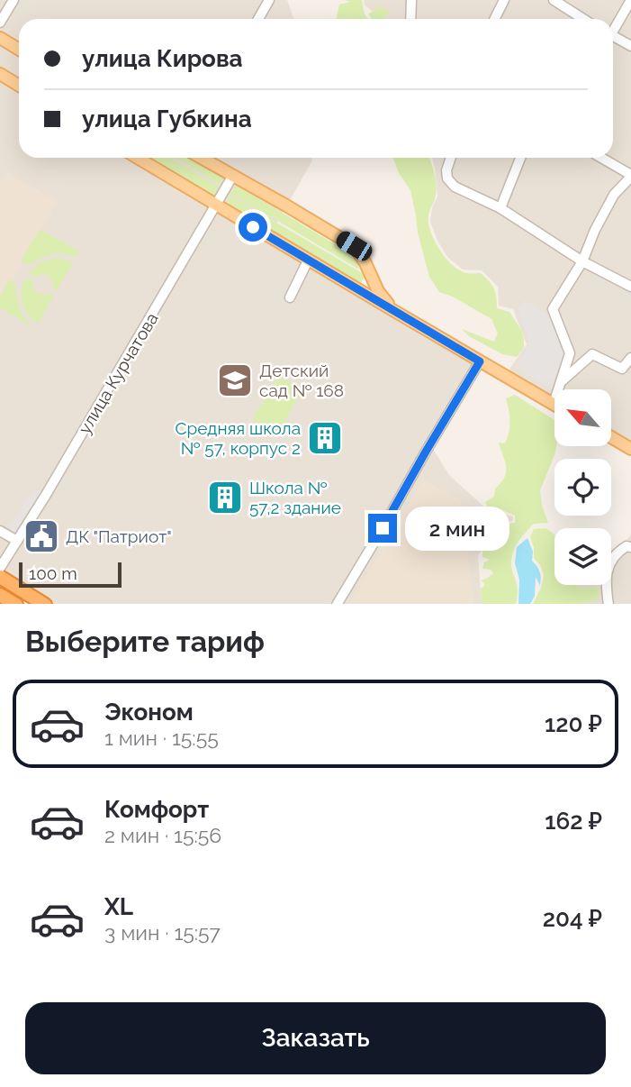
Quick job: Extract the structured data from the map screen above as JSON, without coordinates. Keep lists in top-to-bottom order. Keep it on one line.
{"streets":{"street":["улица Курчатова"]},"places":{"school or university":["Детский сад № 168"],"building":["Средняя школа № 57, корпус 2","Школа № 57,2 здание"],"public building":["ДК \"Патриот\""]},"scale_bar":"100 m","north":"top left","page":{"banner":["улица Кирова","улица Губкина"],"bubble":"2 мин","scale":"100 m","heading":"Выберите тариф","list":[{"name":"Эконом","note":"1 мин · 15:55","value":"120 ₽"},{"name":"Комфорт","note":"2 мин · 15:56","value":"162 ₽"},{"name":"XL","note":"3 мин · 15:57","value":"204 ₽"}],"buttons":"Заказать"}}
